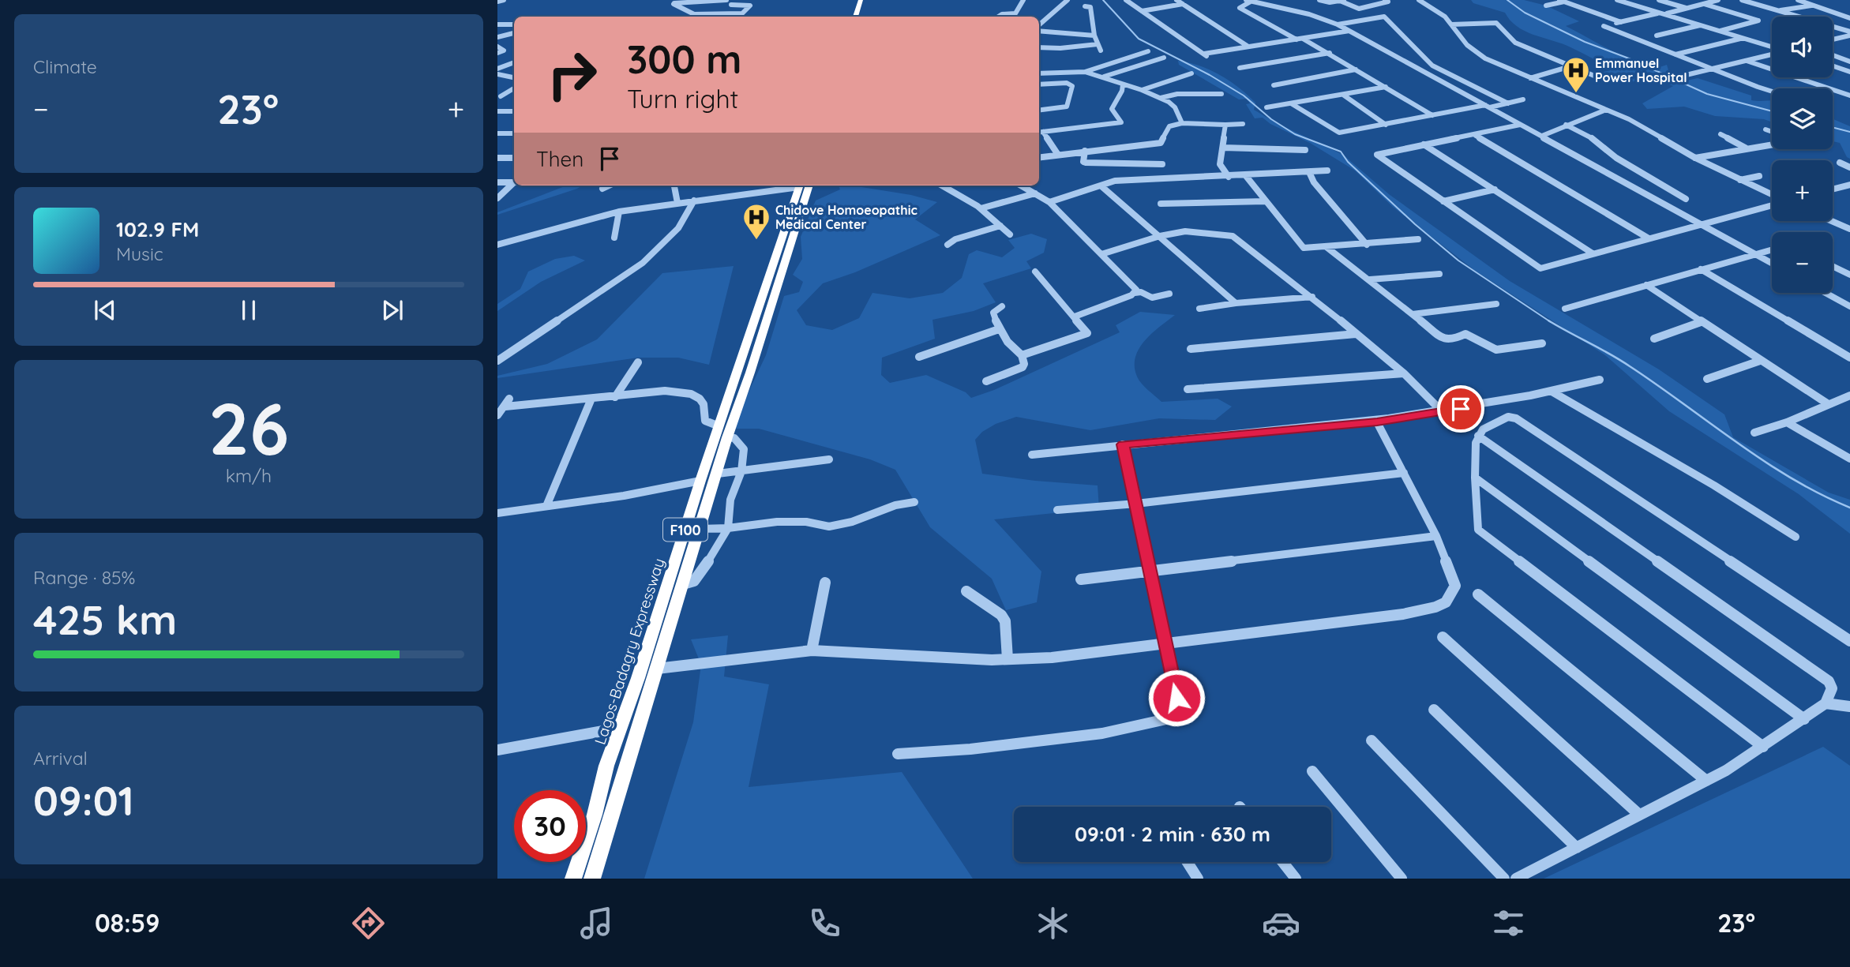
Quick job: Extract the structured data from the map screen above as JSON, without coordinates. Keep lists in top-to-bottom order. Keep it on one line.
{"streets":{"highway":["F100","Lagos-Badagry Expressway"]},"places":{"hospital":["Emmanuel Power Hospital","Chidove Homoeopathic Medical Center"]},"page":{"tile":["Climate",["26","km/h"],["Range · 85%","425 km"],["Arrival","09:01"]],"map_buttons":["+","−"],"turn":["300 m","Turn right"],"heat":["−","23°","+"],"then":"Then","song":["102.9 FM","Music"],"limit":"30","trip":"09:01 · 2 min · 630 m","tabs":["08:59","23°"]}}
